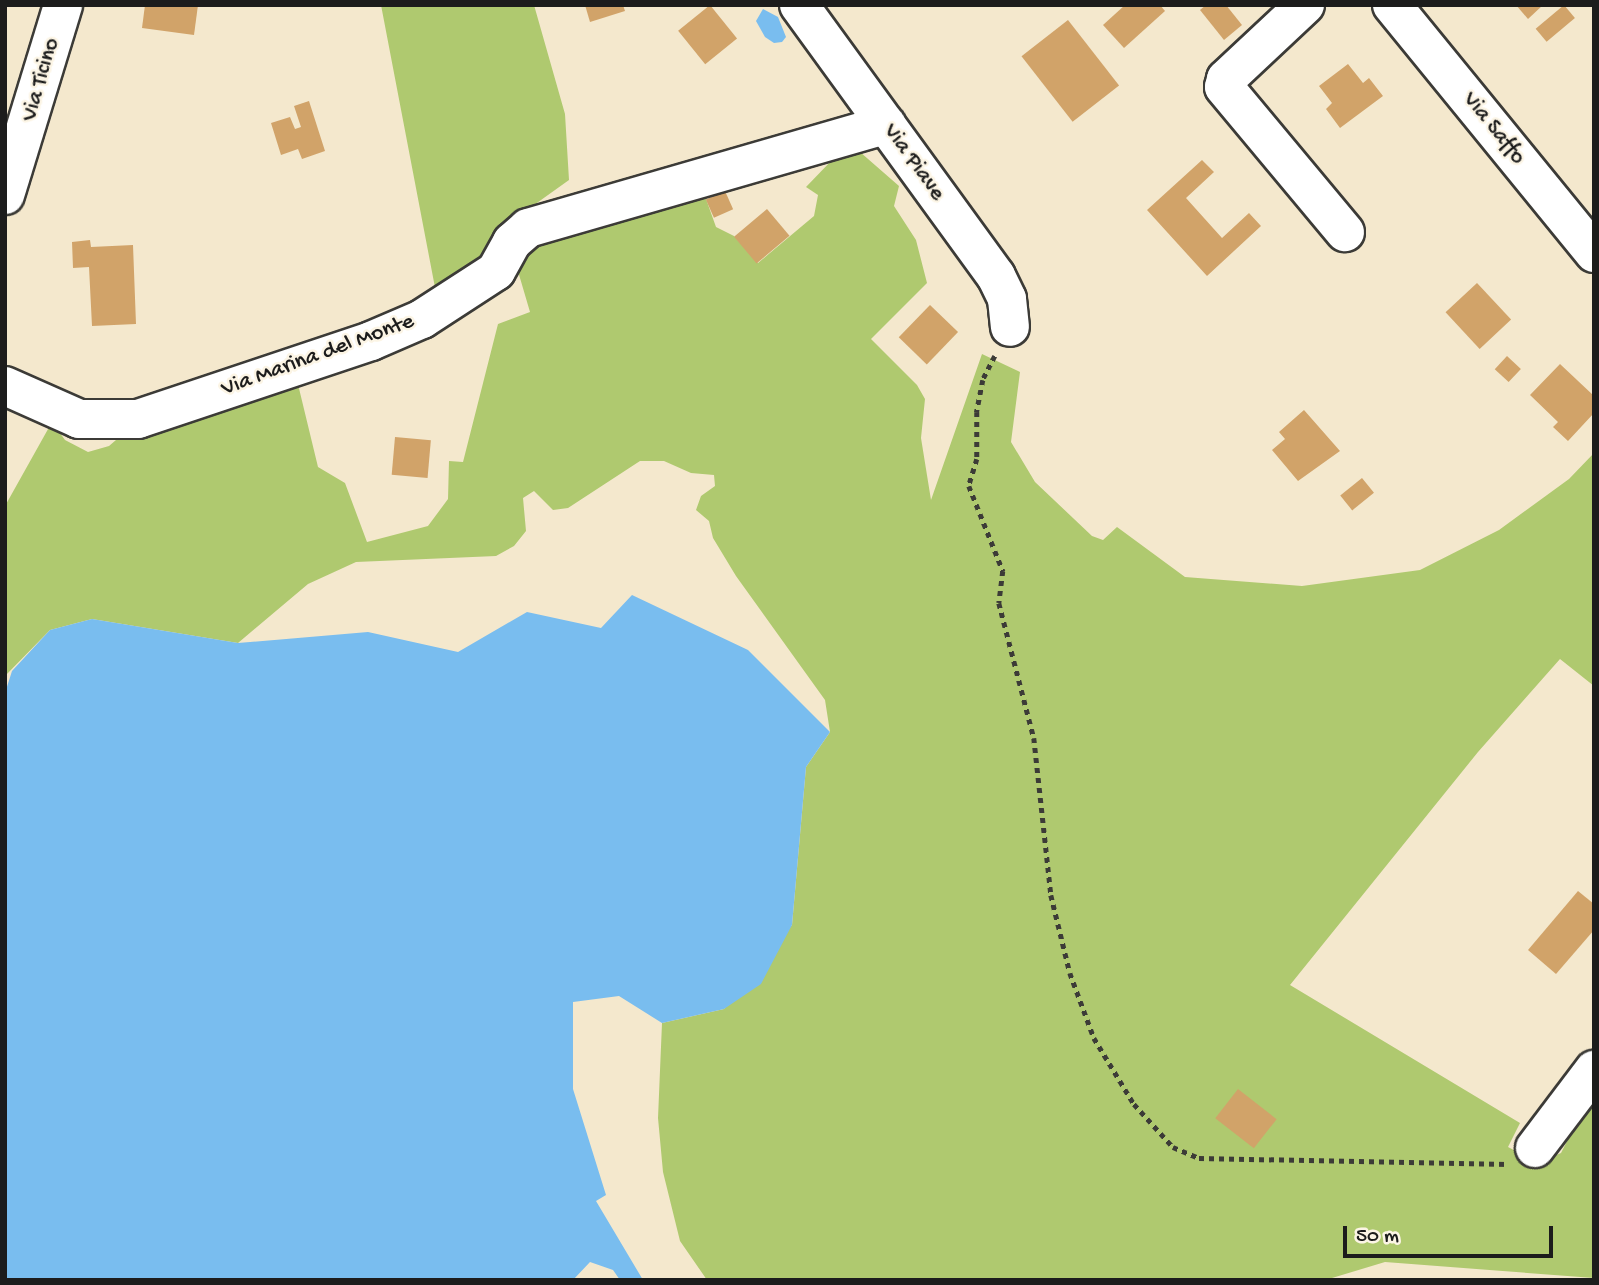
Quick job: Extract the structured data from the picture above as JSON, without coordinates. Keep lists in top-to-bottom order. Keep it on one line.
{"streets":{"street":["Via Ticino","Via Saffo","Via Piave","Via Marina del Monte"]},"crossings":[["Via Piave","Via Marina del Monte"]],"scale_bar":"50 m"}
